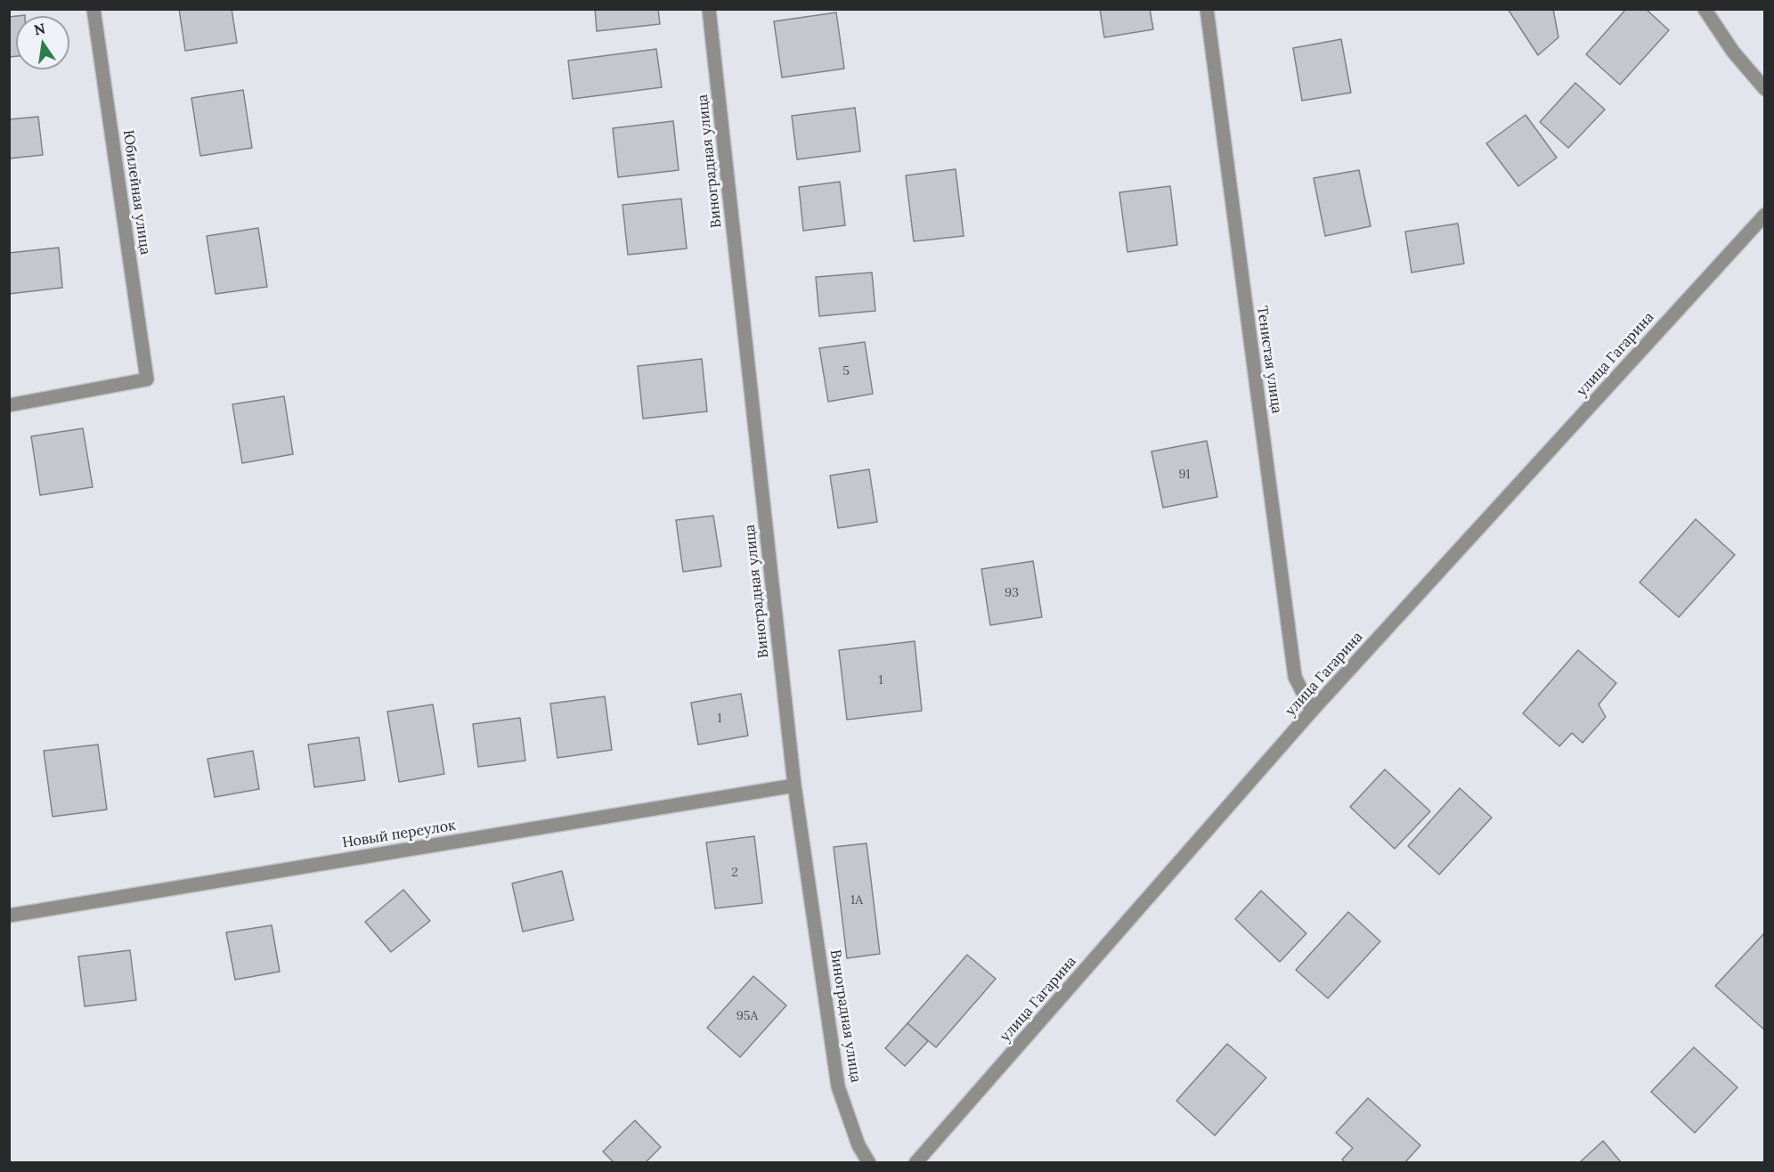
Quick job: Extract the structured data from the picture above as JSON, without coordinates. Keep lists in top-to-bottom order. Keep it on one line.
{"streets":{"street":["Виноградная улица","Юбилейная улица","улица Гагарина","Тенистая улица","Новый переулок"]},"crossings":[["Виноградная улица","Новый переулок"],["улица Гагарина","Тенистая улица"]],"house_numbers":["5","91","93","1","1","2","1А","95А"],"north":"top"}
